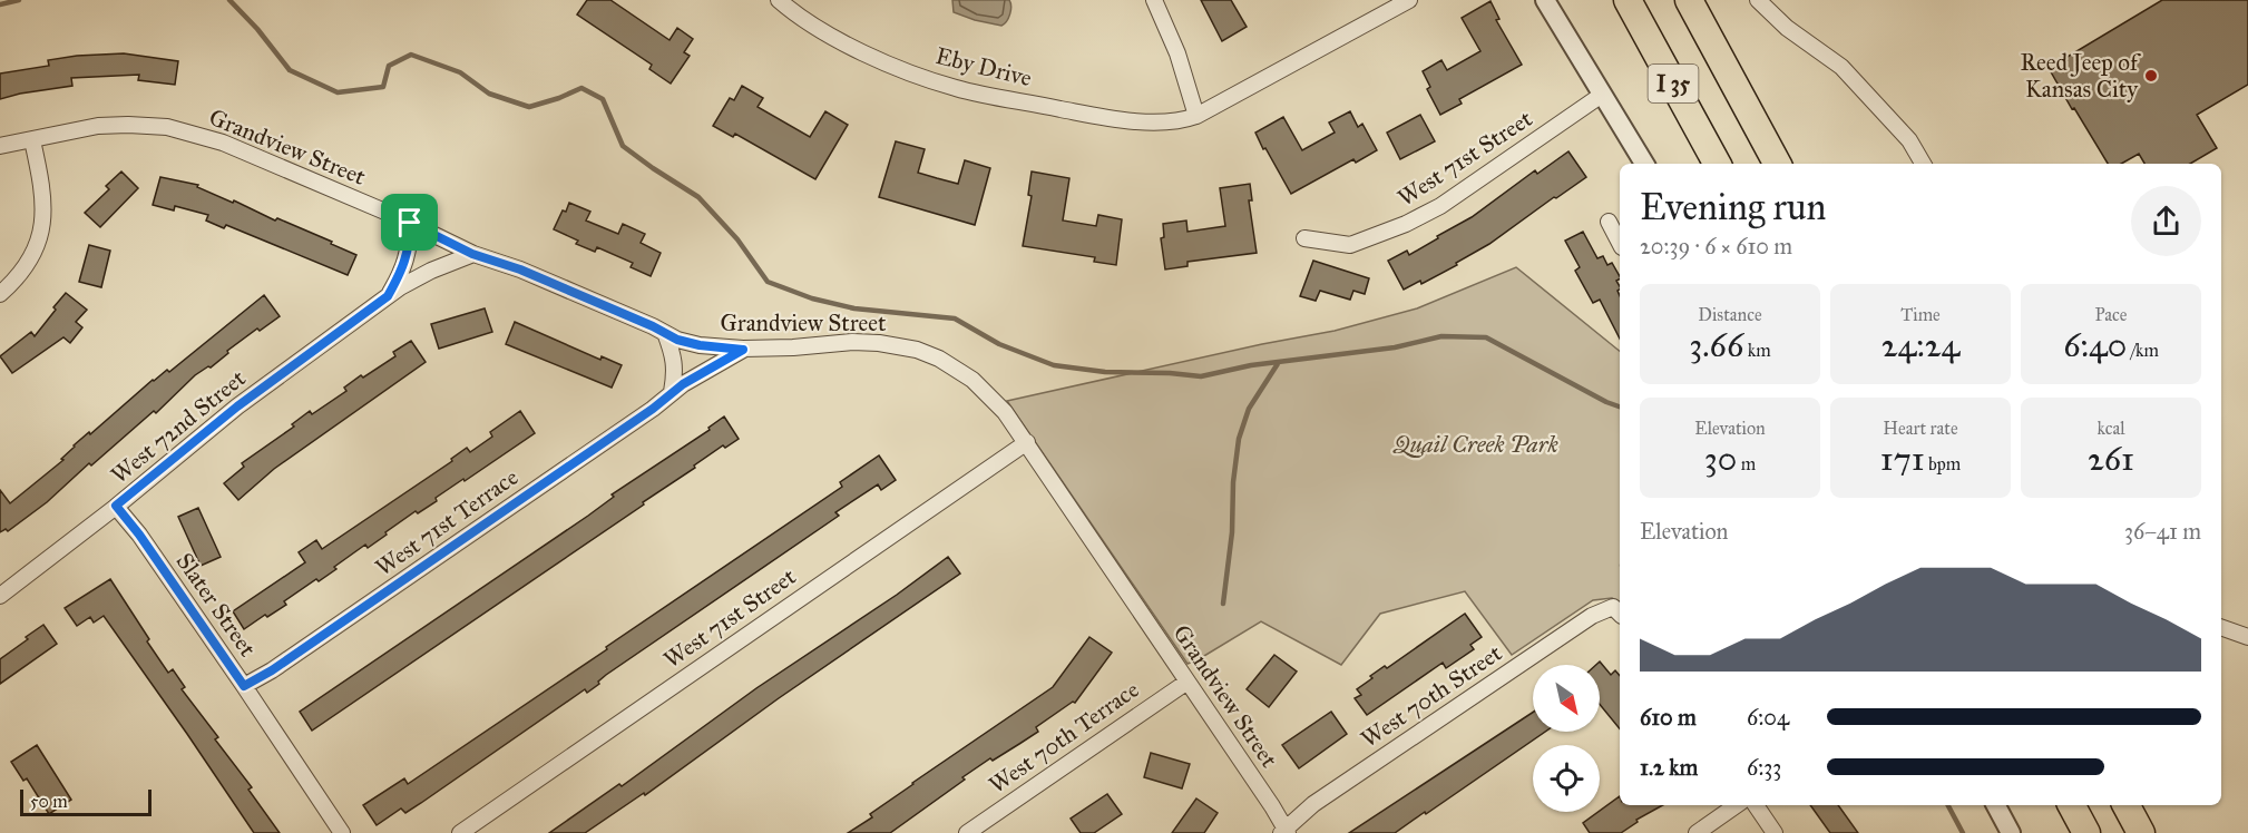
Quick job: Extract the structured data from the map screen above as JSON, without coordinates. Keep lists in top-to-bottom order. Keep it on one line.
{"streets":{"highway":["I 35"],"street":["Eby Drive","Grandview Street","West 71st Street","West 72nd Street","West 71st Terrace","Slater Street","West 70th Street","West 70th Terrace"]},"crossings":[["Grandview Street","West 71st Street"],["Grandview Street","West 72nd Street"],["Grandview Street","West 71st Terrace"],["Grandview Street","West 70th Street"],["Grandview Street","West 70th Terrace"],["West 72nd Street","Slater Street"],["West 71st Terrace","Slater Street"]],"parks":["Quail Creek Park"],"places":["Reed Jeep of Kansas City"],"scale_bar":"50 m","north":"bottom right","page":{"heading":["Evening run","20:39 · 6 × 610 m"],"stats":[["Distance","3.66 km"],["Time","24:24"],["Pace","6:40 /km"],["Elevation","30 m"],["Heart rate","171 bpm"],["kcal","261"]],"chart":["Elevation","36–41 m"],"list":[{"name":"610 m","note":"6:04"},{"name":"1.2 km","note":"6:33"}],"scale":"50 m"}}
